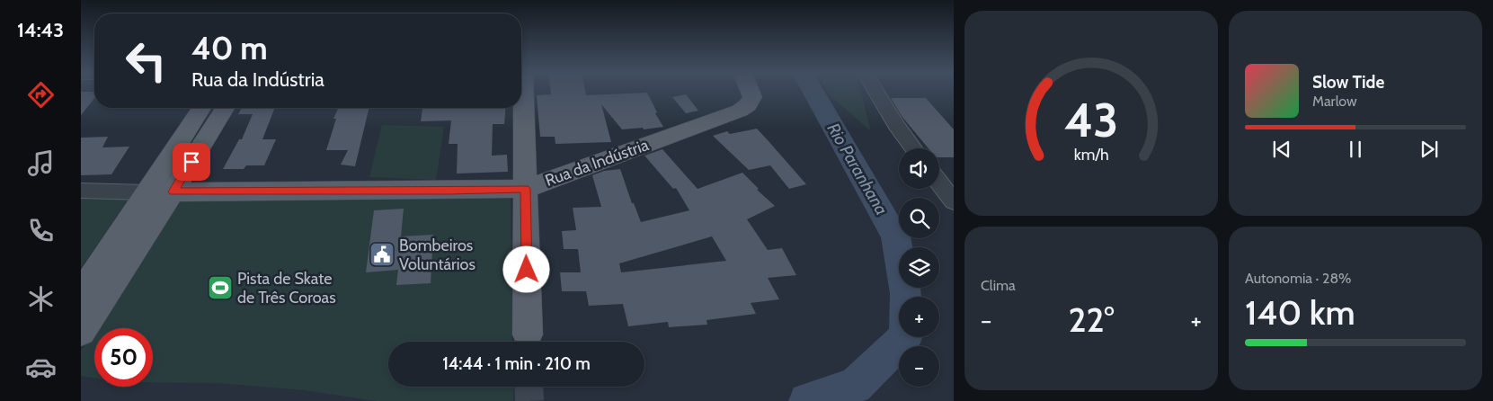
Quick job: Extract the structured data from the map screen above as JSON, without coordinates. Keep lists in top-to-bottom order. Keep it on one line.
{"streets":{"main road":["Rua da Indústria"]},"water":["Rio Paranhana"],"places":{"public building":["Bombeiros Voluntários"],"sports":["Pista de Skate de Três Coroas"]},"page":{"tabs":"14:43","turn":["40 m","Rua da Indústria"],"song":["Slow Tide","Marlow"],"map_buttons":["+","−"],"tile":["Clima",["Autonomia · 28%","140 km"]],"heat":["−","22°","+"],"limit":"50","trip":"14:44 · 1 min · 210 m","gauge":["43","km/h"]}}
